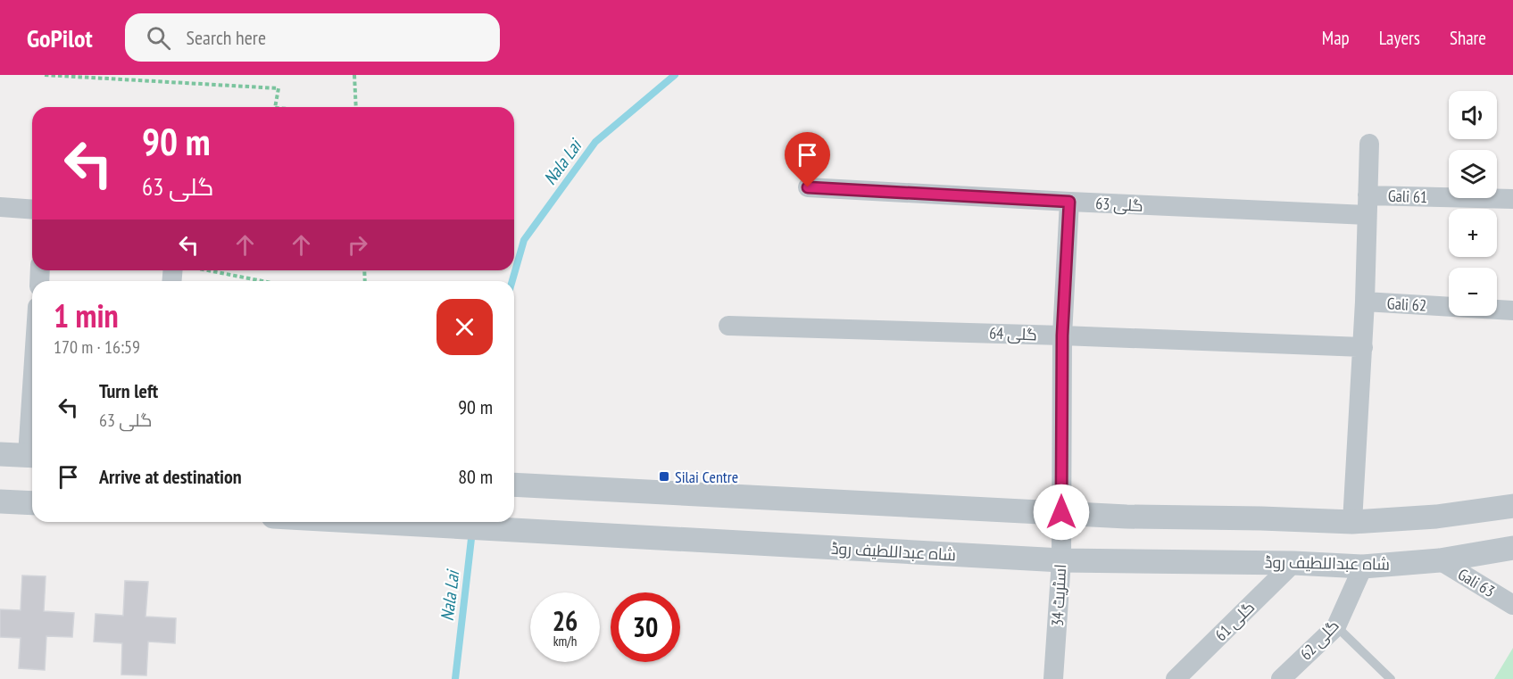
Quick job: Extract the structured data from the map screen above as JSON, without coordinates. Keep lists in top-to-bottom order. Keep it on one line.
{"streets":{"street":["Gali 61","گلی 63","Gali 62","گلی 64","شاہ عبداللطیف روڈ","Gali 63","اسٹریٹ 34","گلی 61","گلی 62"]},"crossings":[["Gali 61","گلی 63"],["گلی 63","اسٹریٹ 34"],["گلی 64","اسٹریٹ 34"],["شاہ عبداللطیف روڈ","Gali 63"],["شاہ عبداللطیف روڈ","اسٹریٹ 34"],["شاہ عبداللطیف روڈ","گلی 61"],["شاہ عبداللطیف روڈ","گلی 62"]],"water":["Nala Lai"],"places":{"transit":["Silai Centre"]},"page":{"header":"GoPilot","search":"Search here","nav":["Map","Layers","Share"],"map_buttons":["+","−"],"turn":["90 m","گلی 63"],"heading":["1 min","170 m · 16:59"],"list":[{"name":"Turn left","note":"گلی 63","value":"90 m"},{"name":"Arrive at destination","value":"80 m"}],"speed":"26 km/h","limit":"30"}}
